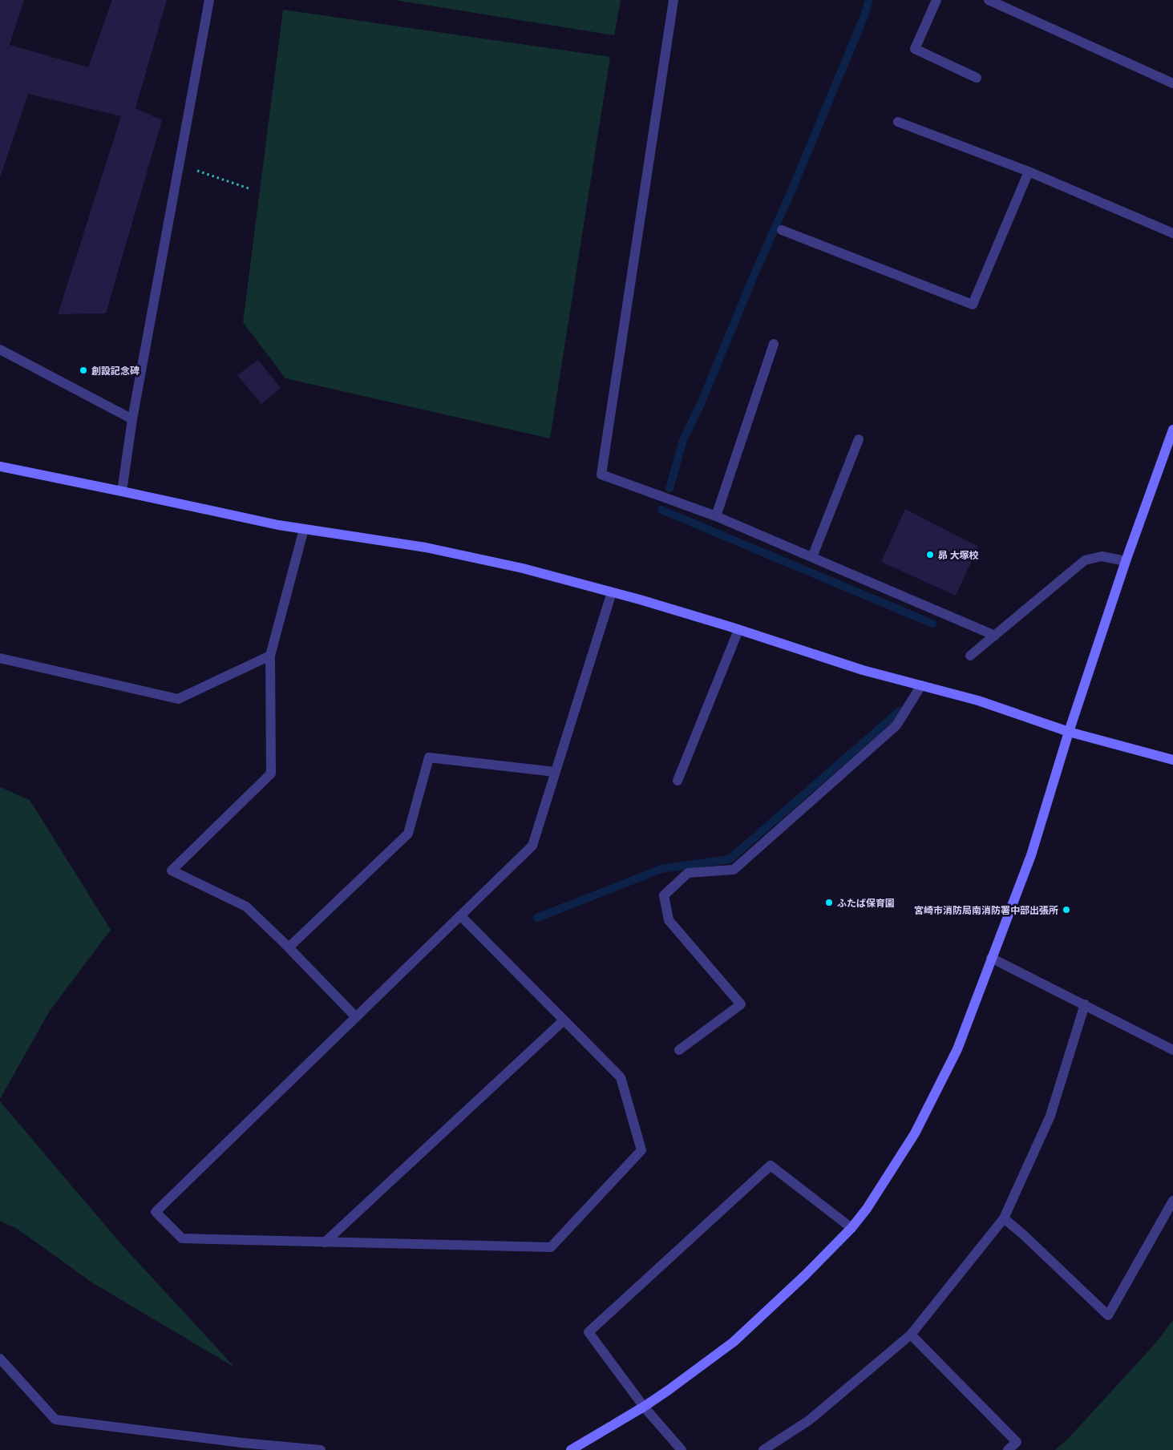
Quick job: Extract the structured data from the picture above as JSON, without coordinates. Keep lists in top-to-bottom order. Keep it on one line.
{"places":["創設記念碑","昴 大塚校","ふたば保育園","宮崎市消防局南消防署中部出張所"]}
